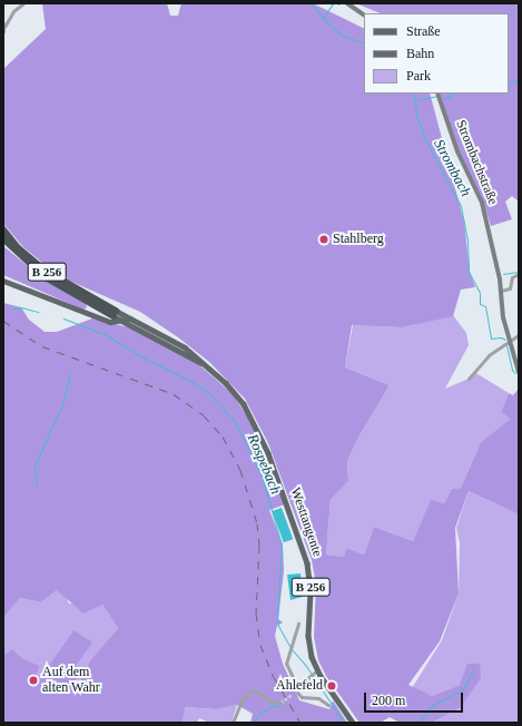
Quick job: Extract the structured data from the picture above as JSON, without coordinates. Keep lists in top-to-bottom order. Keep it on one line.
{"streets":{"highway":["B 256","Westtangente"],"main road":["Strombachstraße"]},"water":["Strombach","Rospebach"],"places":["Stahlberg","Auf dem alten Wahr","Ahlefeld"],"legend":["Straße","Bahn","Park"],"scale_bar":"200 m"}
